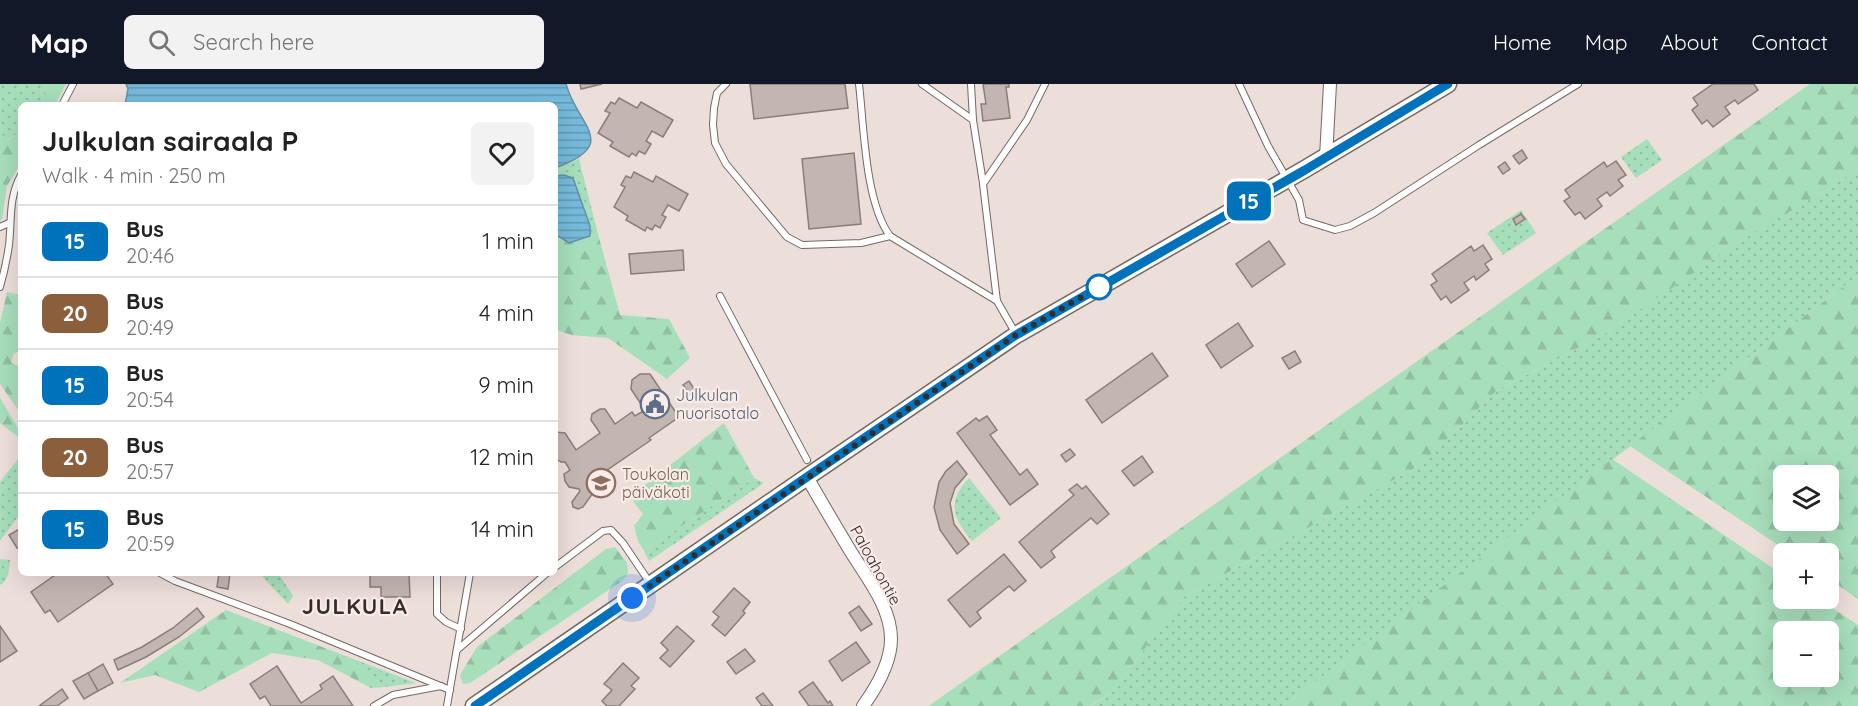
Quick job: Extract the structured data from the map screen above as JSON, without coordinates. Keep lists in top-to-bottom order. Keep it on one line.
{"streets":{"street":["Paloahontie"]},"districts":["JULKULA"],"places":{"public building":["Julkulan nuorisotalo"],"school or university":["Toukolan päiväkoti"]},"lines":["bus line 15"],"page":{"header":"Map","search":"Search here","nav":["Home","Map","About","Contact"],"on_map":"15","heading":["Julkulan sairaala P","Walk · 4 min · 250 m"],"list":[{"mark":"15","name":"Bus","note":"20:46","value":"1 min"},{"mark":"20","name":"Bus","note":"20:49","value":"4 min"},{"mark":"15","name":"Bus","note":"20:54","value":"9 min"},{"mark":"20","name":"Bus","note":"20:57","value":"12 min"},{"mark":"15","name":"Bus","note":"20:59","value":"14 min"}],"map_buttons":["+","−"]}}
